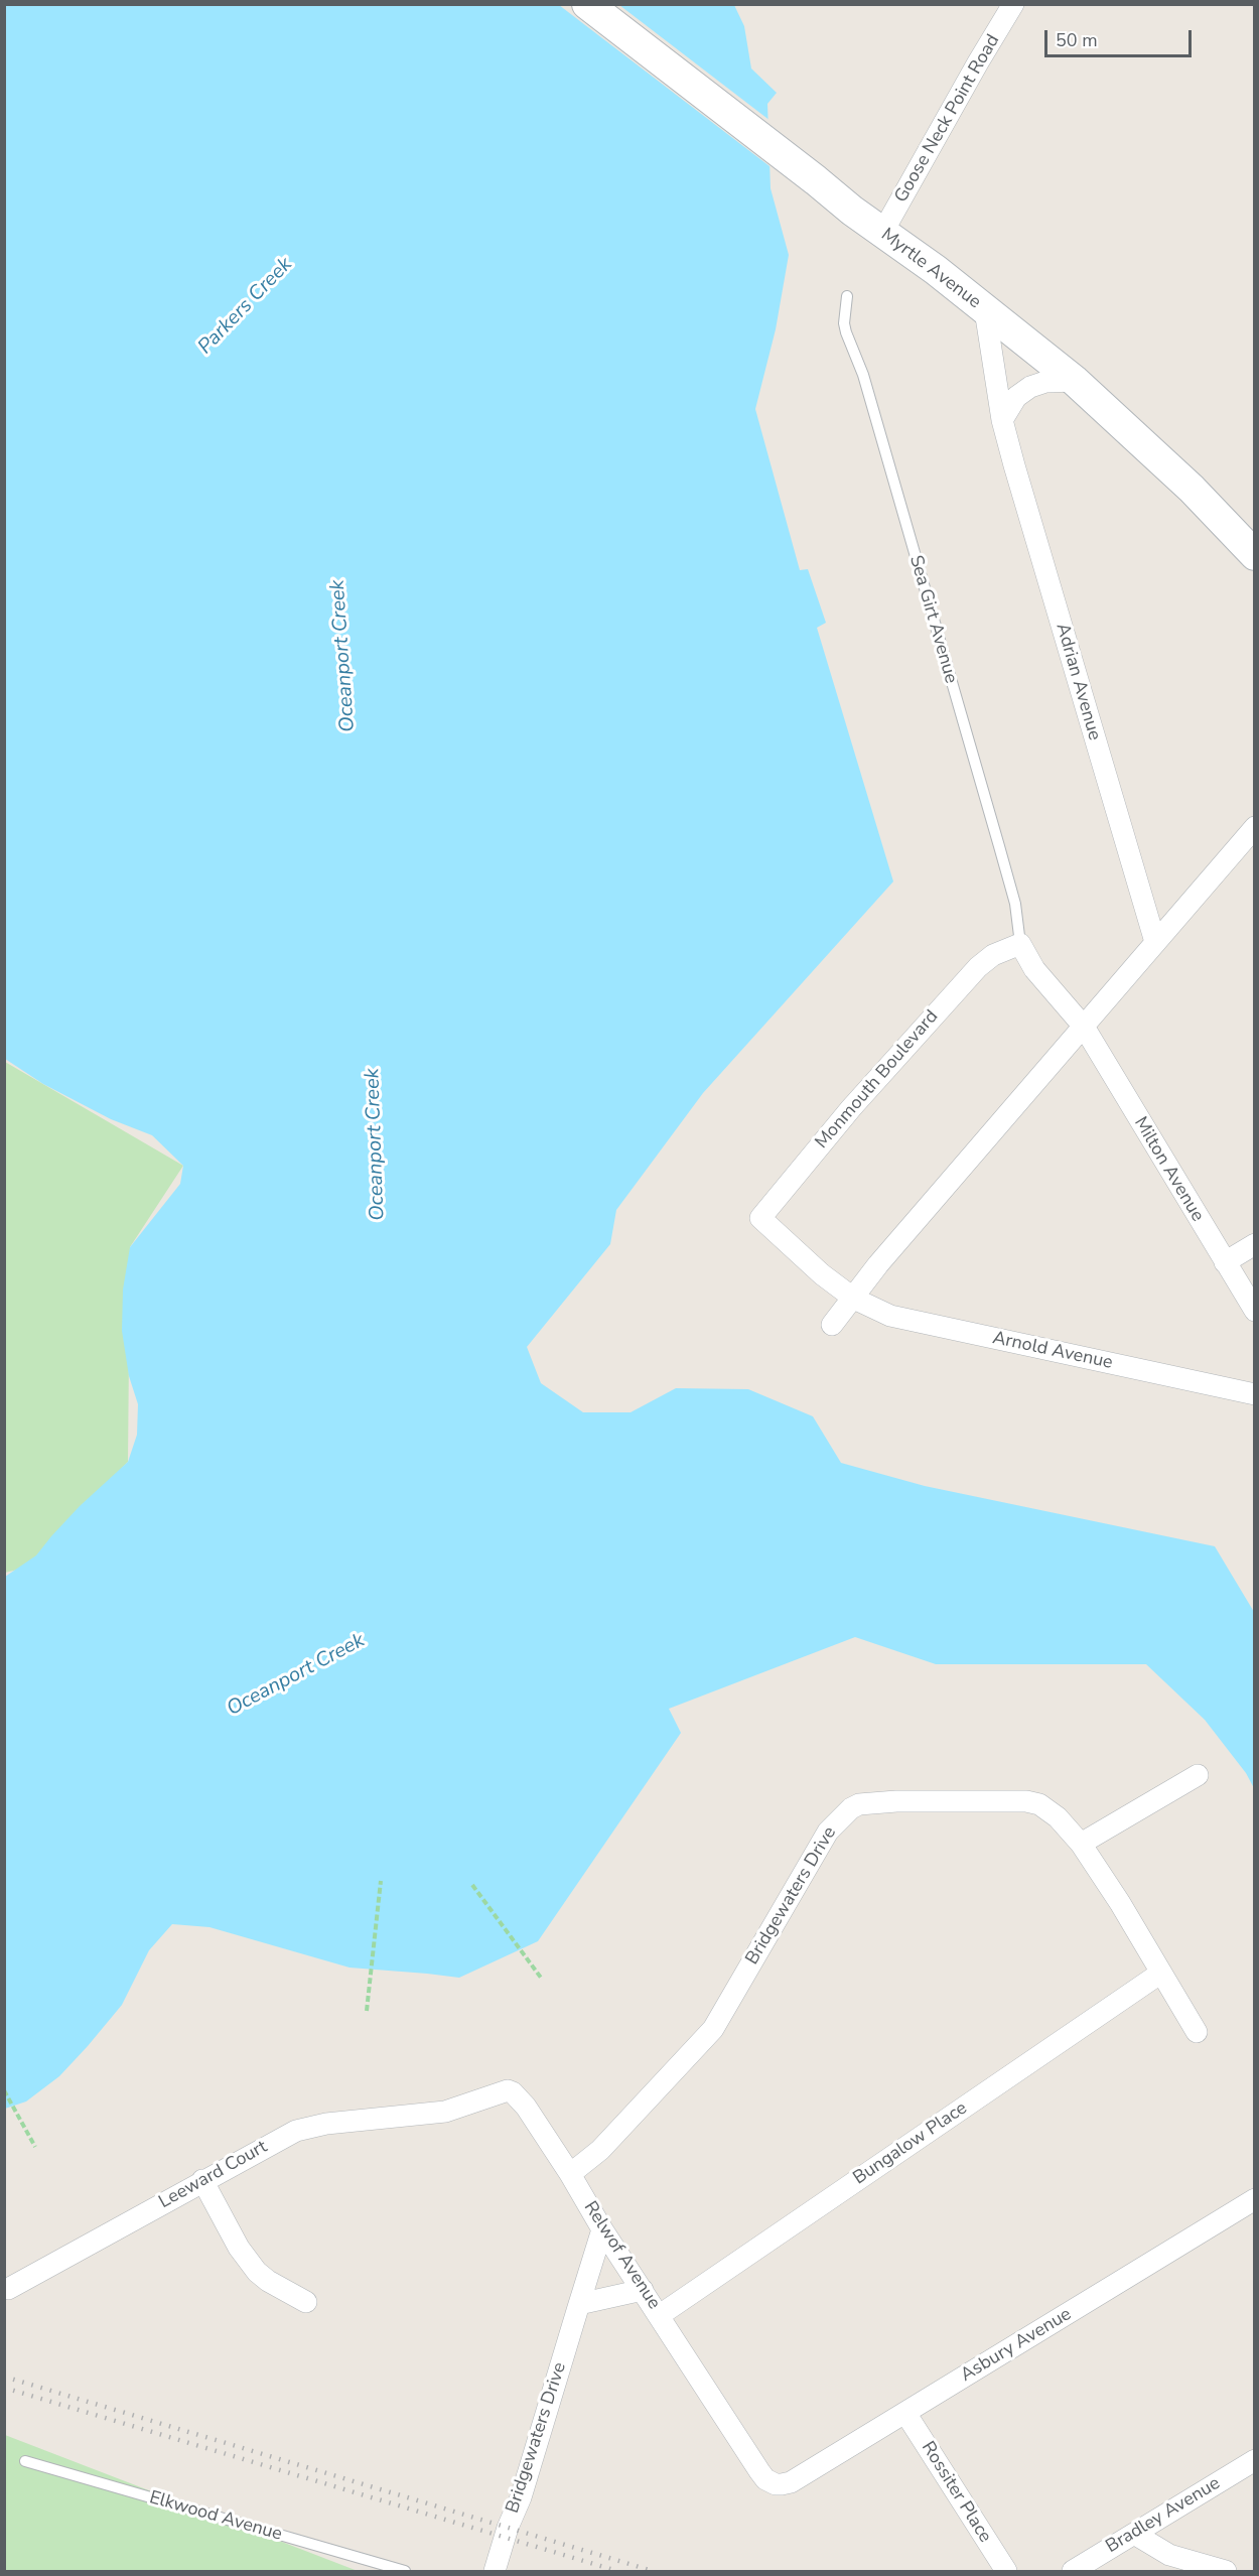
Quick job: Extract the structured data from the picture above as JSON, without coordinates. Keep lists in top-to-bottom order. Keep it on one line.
{"streets":{"main road":["Myrtle Avenue"],"street":["Goose Neck Point Road","Adrian Avenue","Monmouth Boulevard","Milton Avenue","Arnold Avenue","Bridgewaters Drive","Bungalow Place","Leeward Court","Relwof Avenue","Asbury Avenue","Rossiter Place","Bradley Avenue"],"lane":["Sea Girt Avenue","Elkwood Avenue"]},"crossings":[["Goose Neck Point Road","Myrtle Avenue"],["Myrtle Avenue","Adrian Avenue"],["Sea Girt Avenue","Monmouth Boulevard"],["Monmouth Boulevard","Arnold Avenue"],["Bridgewaters Drive","Bungalow Place"],["Bridgewaters Drive","Relwof Avenue"],["Bungalow Place","Relwof Avenue"],["Leeward Court","Relwof Avenue"],["Relwof Avenue","Asbury Avenue"],["Asbury Avenue","Rossiter Place"]],"water":["Parkers Creek","Oceanport Creek"],"scale_bar":"50 m"}
